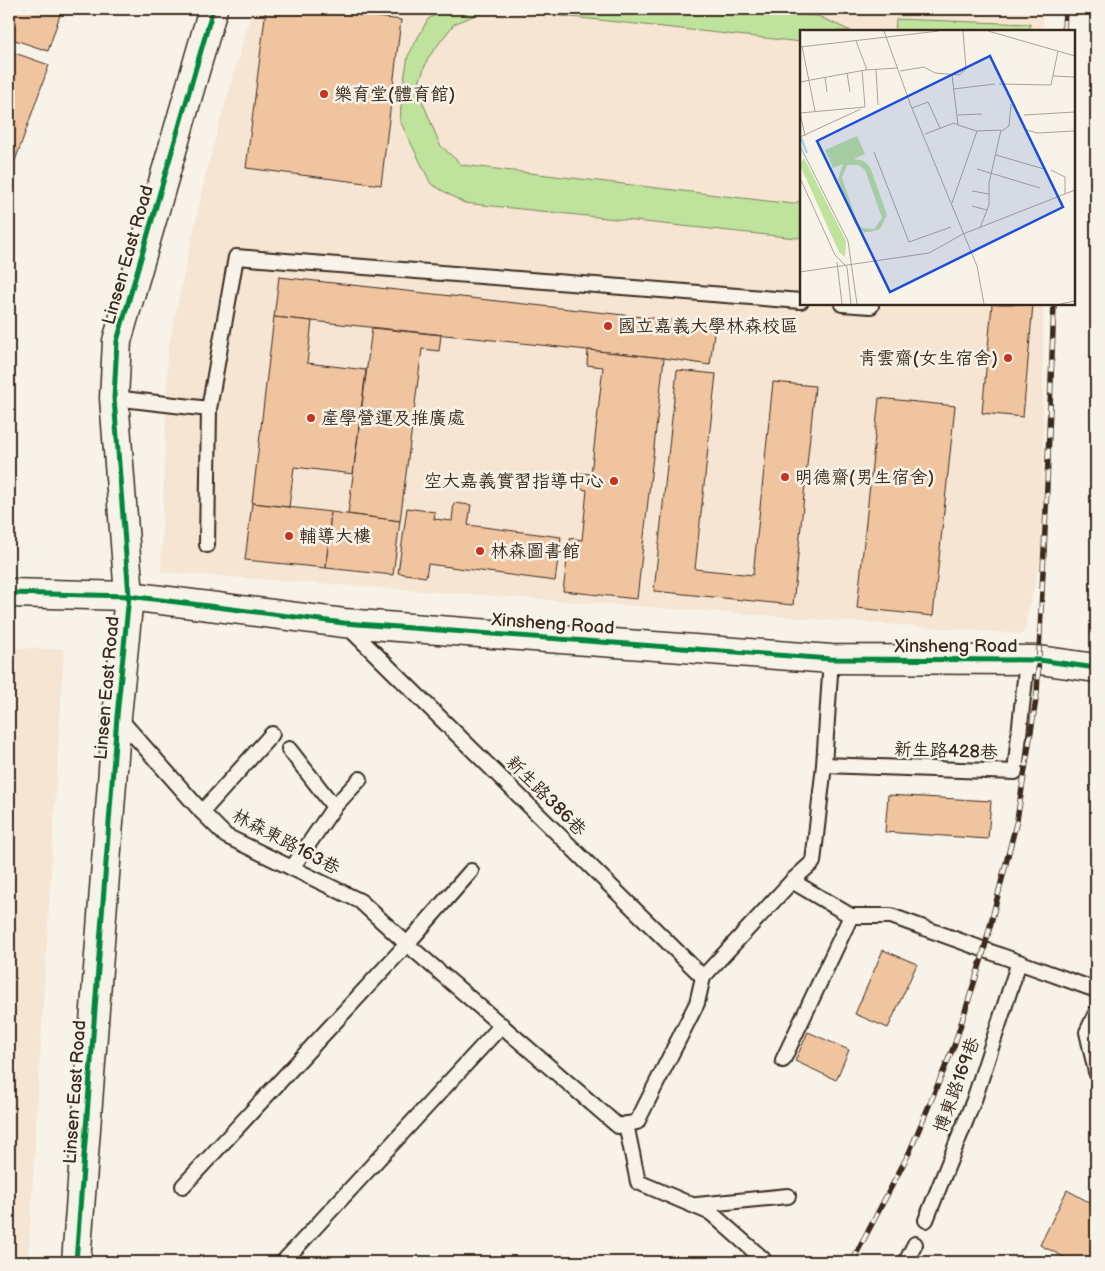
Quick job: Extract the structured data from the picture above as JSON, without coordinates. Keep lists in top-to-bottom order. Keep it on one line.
{"streets":{"main road":["Linsen East Road","Xinsheng Road"],"lane":["新生路428巷","新生路386巷","林森東路163巷","博東路169巷"]},"crossings":[["Linsen East Road","Xinsheng Road"],["Linsen East Road","林森東路163巷"],["Xinsheng Road","新生路428巷"],["Xinsheng Road","新生路386巷"]],"places":["樂育堂(體育館)","國立嘉義大學林森校區","青雲齋(女生宿舍)","產學營運及推廣處","明德齋(男生宿舍)","空大嘉義實習指導中心","輔導大樓","林森圖書館"]}
